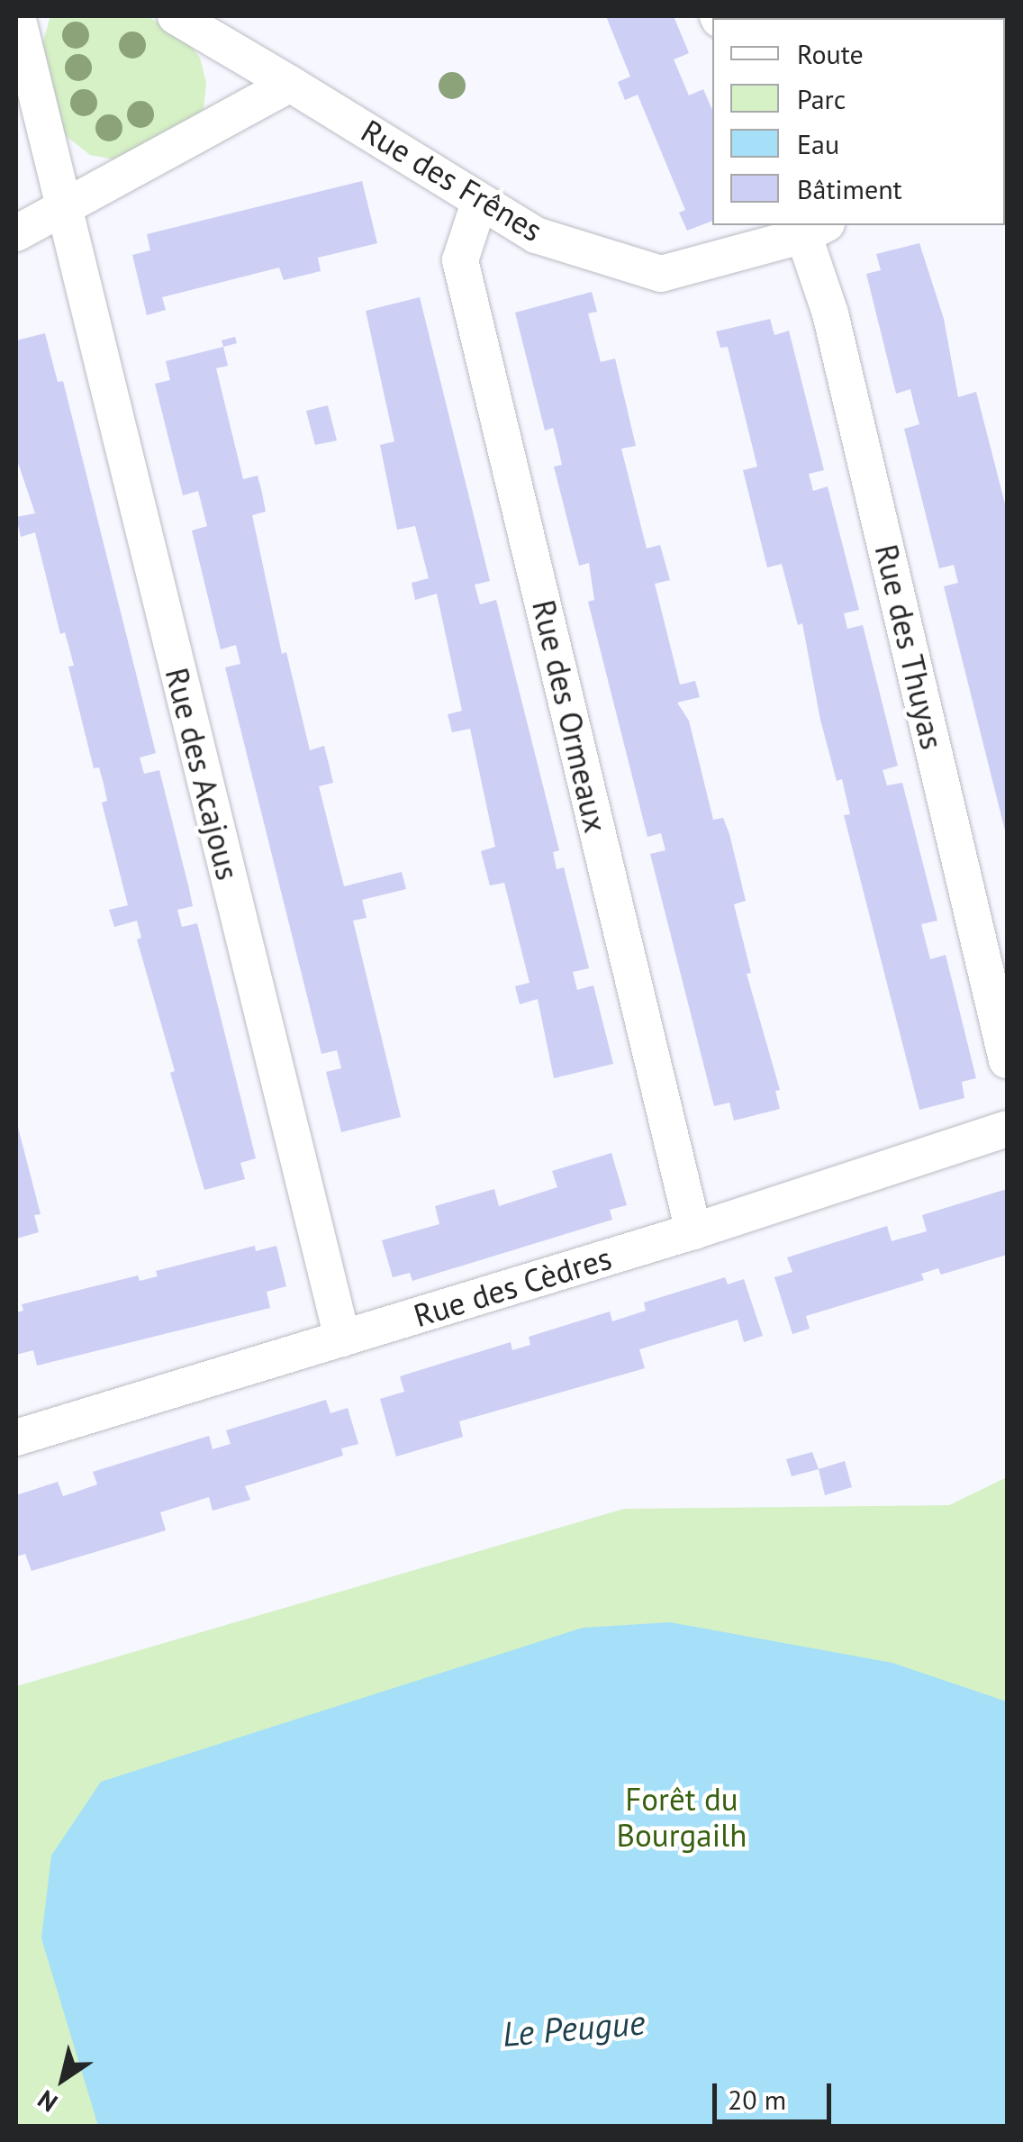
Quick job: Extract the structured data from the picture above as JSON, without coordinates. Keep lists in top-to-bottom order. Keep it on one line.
{"streets":{"street":["Rue des Frênes","Rue des Thuyas","Rue des Ormeaux","Rue des Acajous","Rue des Cèdres"]},"crossings":[["Rue des Frênes","Rue des Thuyas"],["Rue des Frênes","Rue des Ormeaux"],["Rue des Ormeaux","Rue des Cèdres"],["Rue des Acajous","Rue des Cèdres"]],"water":["Le Peugue"],"parks":["Forêt du Bourgailh"],"legend":["Route","Parc","Eau","Bâtiment"],"scale_bar":"20 m","north":"bottom left"}
